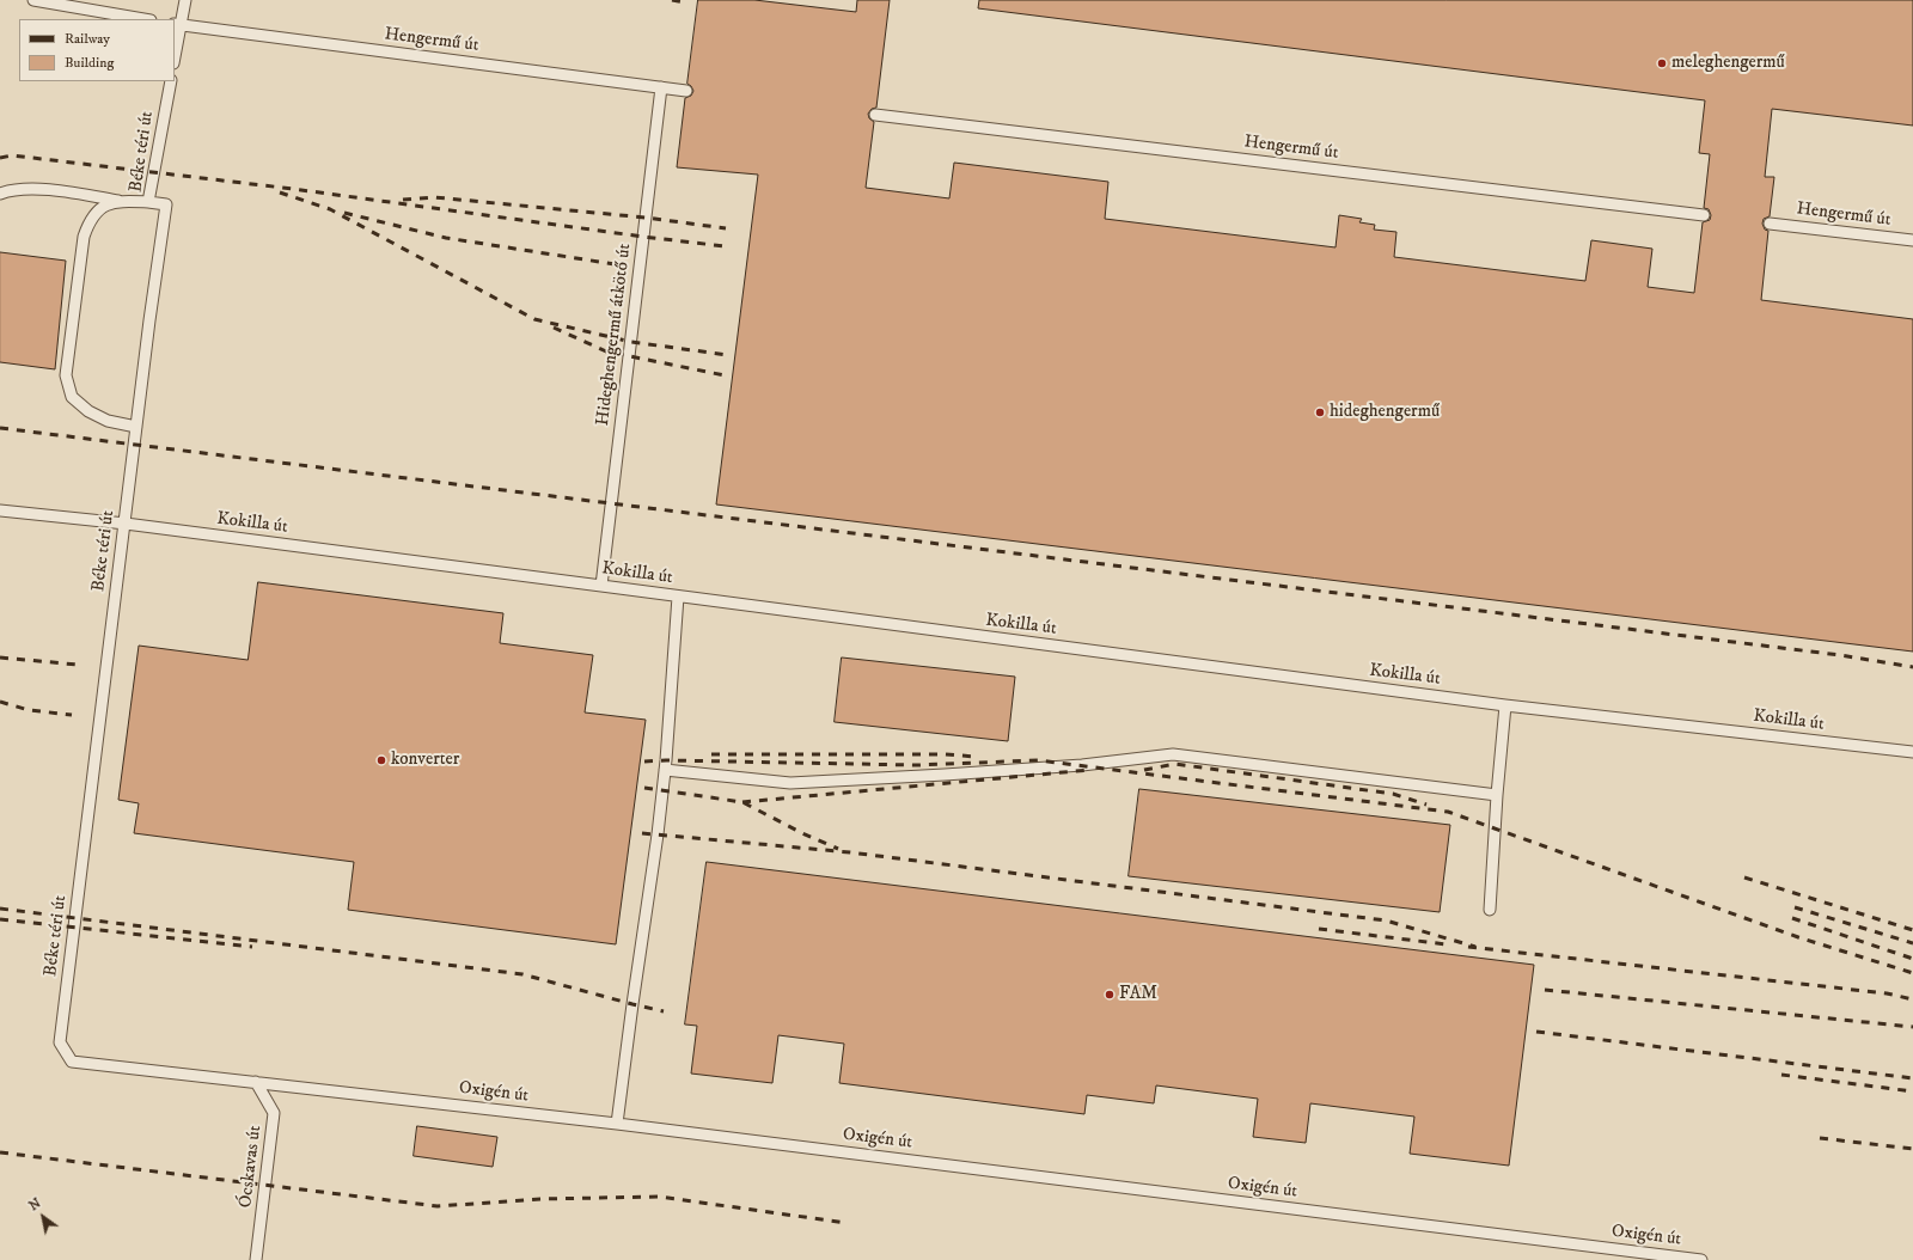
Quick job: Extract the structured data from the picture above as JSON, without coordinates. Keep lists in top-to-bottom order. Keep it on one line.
{"streets":{"lane":["Hengermű út","Béke téri út","Hideghengermű átkötő út","Kokilla út","Oxigén út","Ócskavas út"]},"crossings":[["Hengermű út","Hideghengermű átkötő út"],["Béke téri út","Kokilla út"],["Béke téri út","Oxigén út"],["Hideghengermű átkötő út","Kokilla út"],["Oxigén út","Ócskavas út"]],"places":["meleghengermű","hideghengermű","konverter","FAM"],"legend":["Railway","Building"],"north":"top left"}
